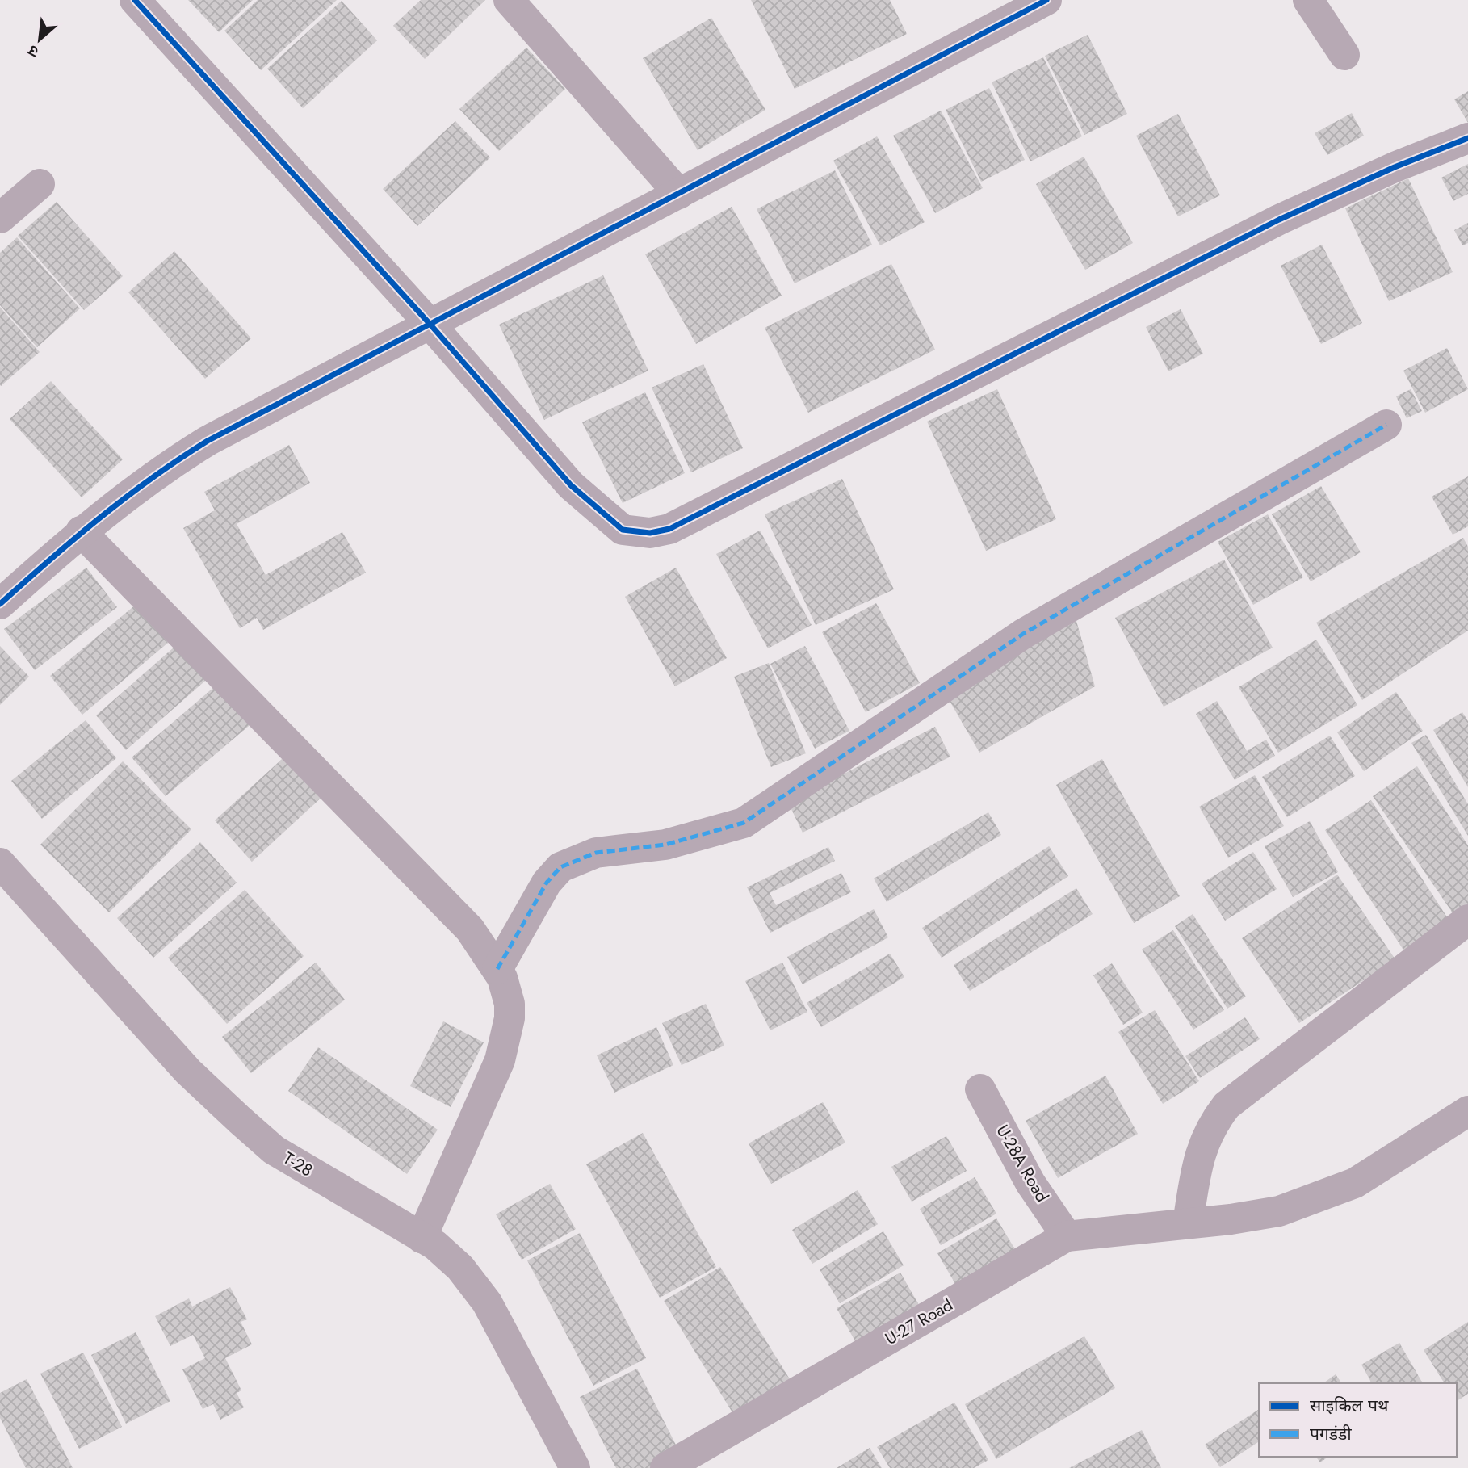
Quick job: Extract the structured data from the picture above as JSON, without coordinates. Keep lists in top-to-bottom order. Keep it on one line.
{"streets":{"street":["U-28A Road","T-28","U-27 Road"]},"crossings":[["U-28A Road","U-27 Road"]],"legend":["साइकिल पथ","पगडंडी"],"north":"bottom left"}
